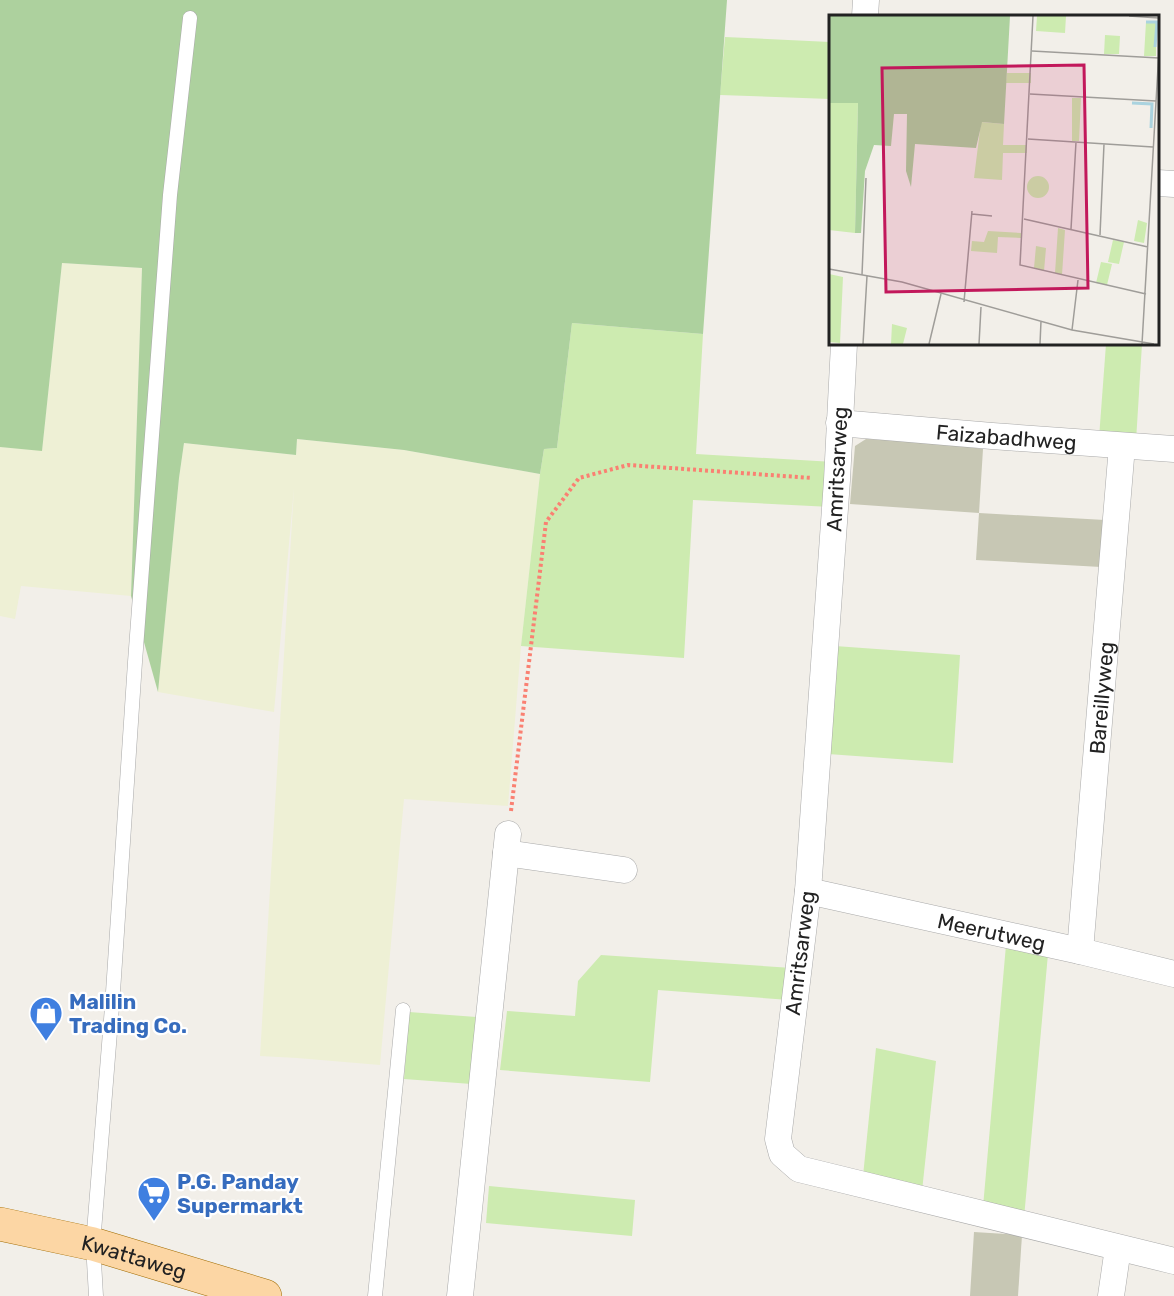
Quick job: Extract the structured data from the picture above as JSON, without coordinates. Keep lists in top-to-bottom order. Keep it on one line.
{"streets":{"main road":["Kwattaweg"],"street":["Faizabadhweg","Amritsarweg","Bareillyweg","Meerutweg"]},"crossings":[["Faizabadhweg","Amritsarweg"],["Faizabadhweg","Bareillyweg"],["Amritsarweg","Meerutweg"],["Bareillyweg","Meerutweg"]],"places":{"shop":["Malilin Trading Co."],"supermarket":["P.G. Panday Supermarkt"]}}
